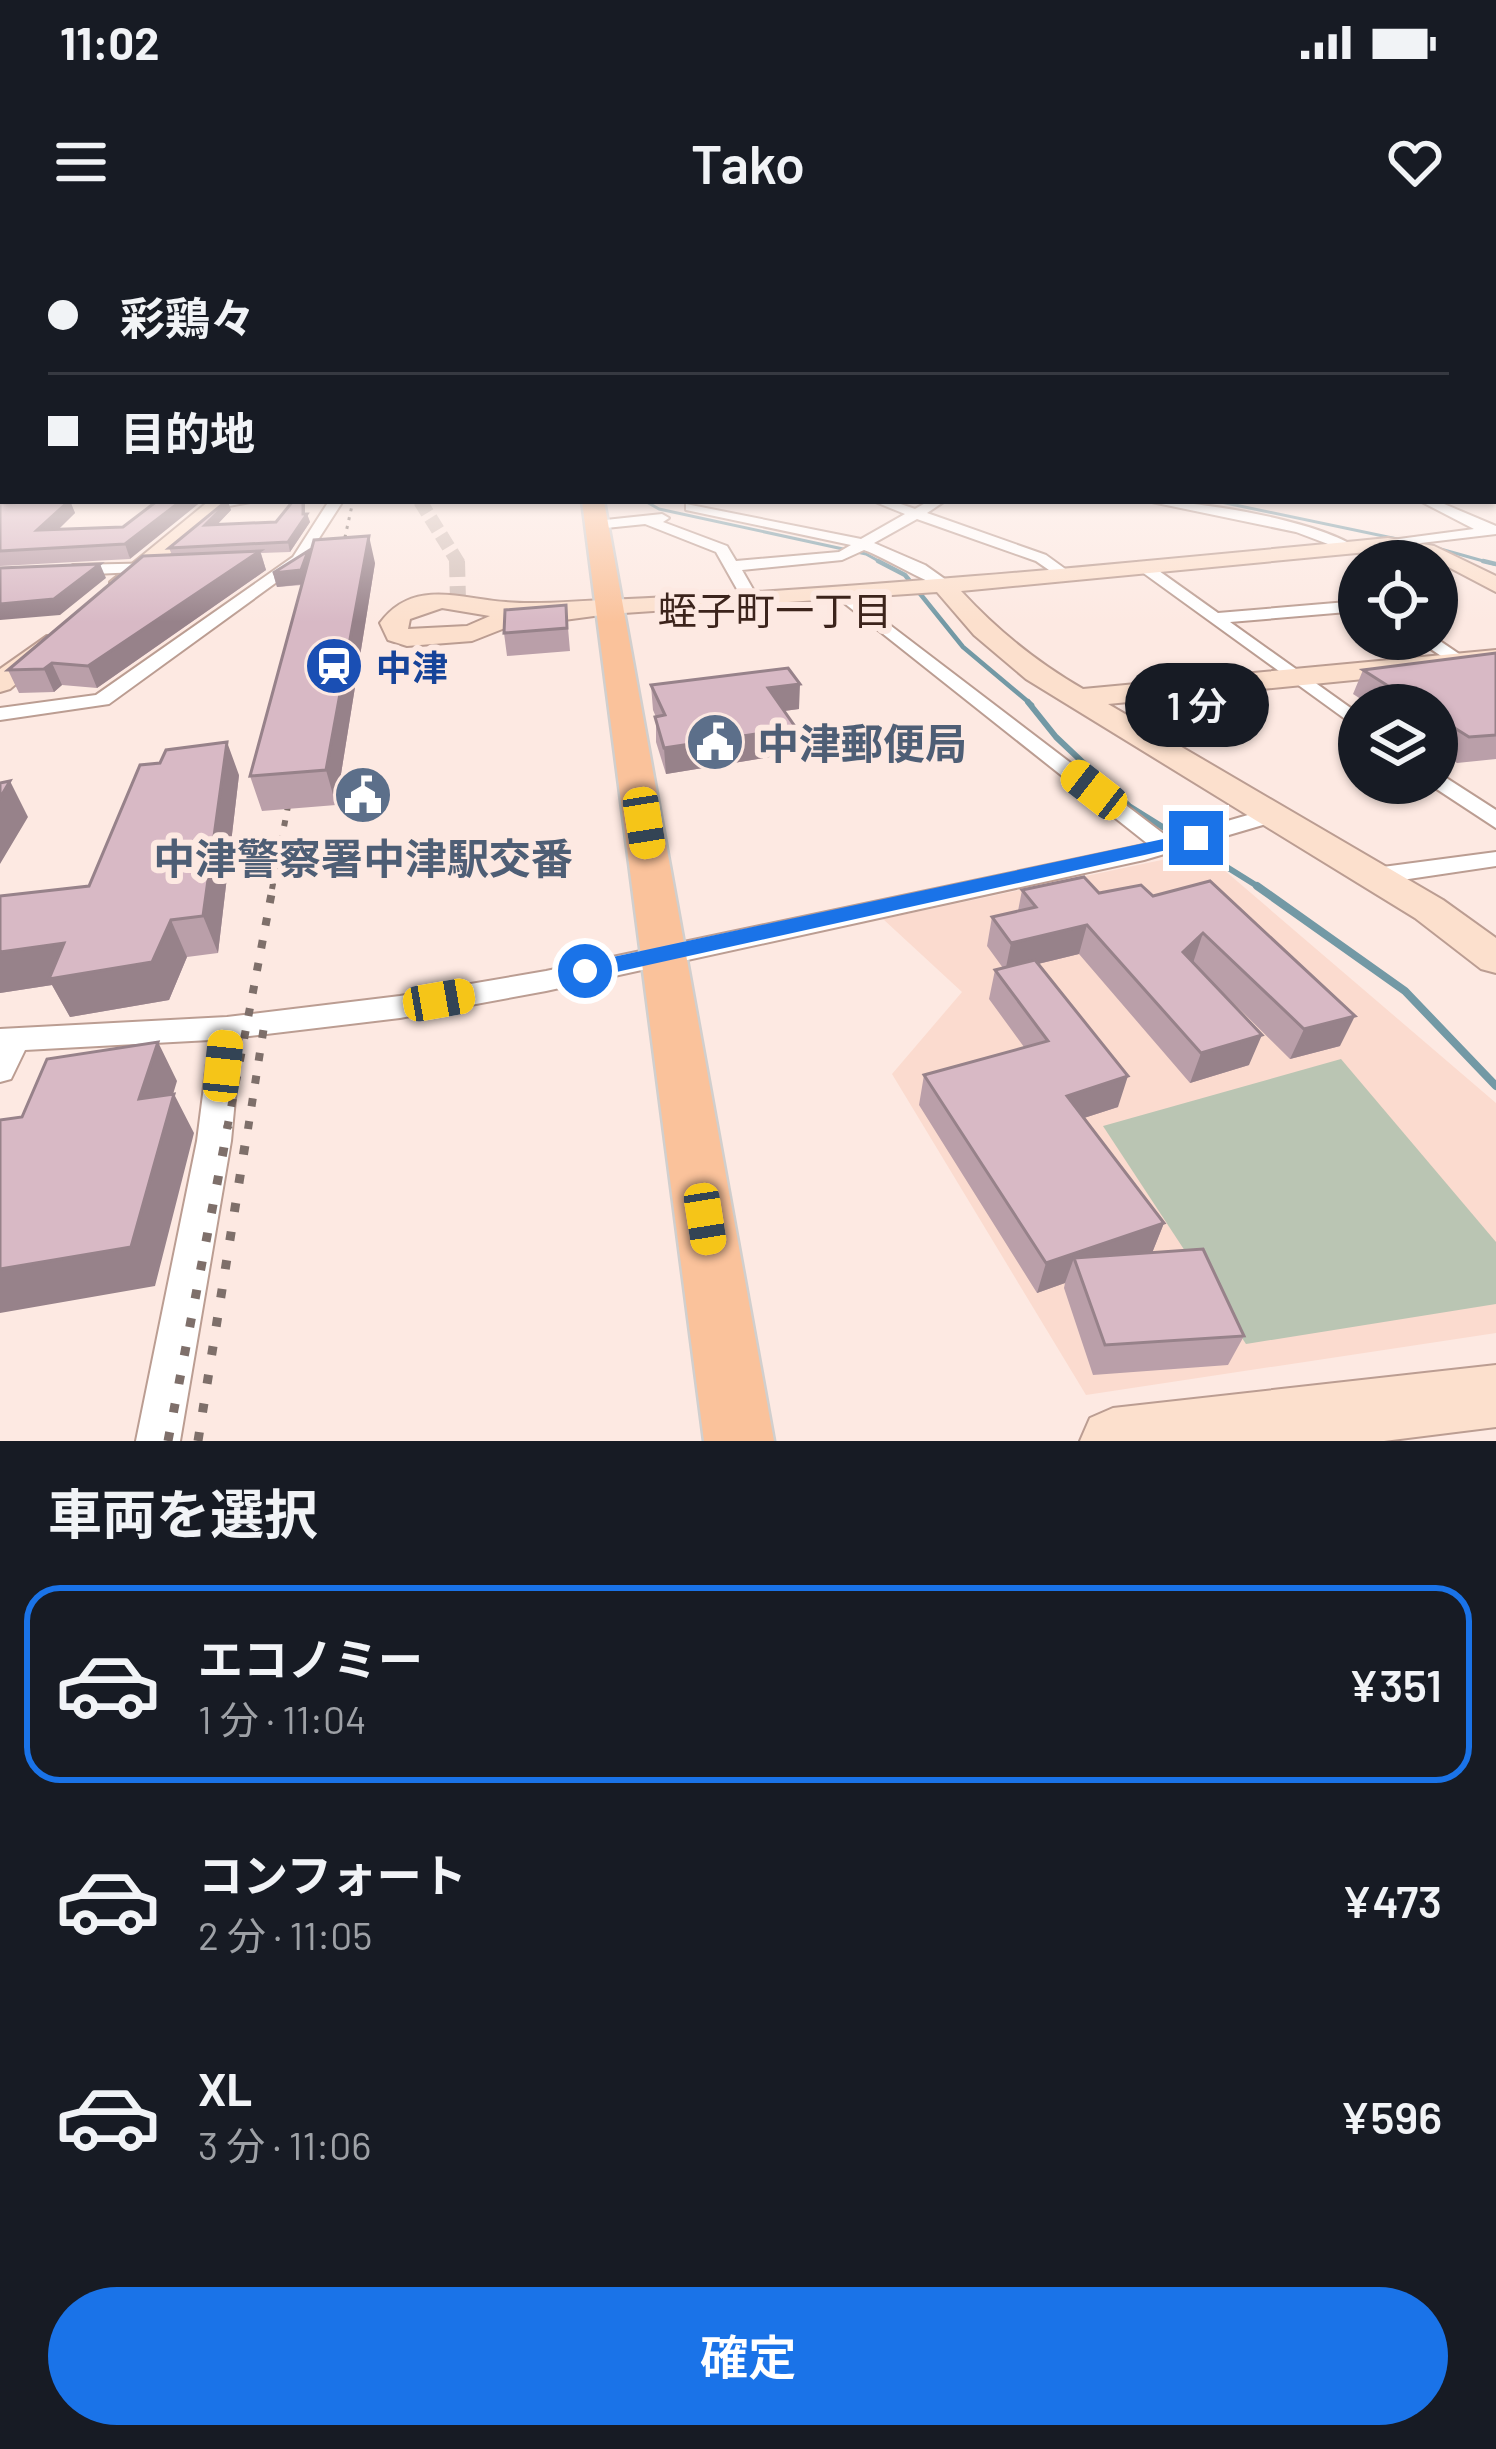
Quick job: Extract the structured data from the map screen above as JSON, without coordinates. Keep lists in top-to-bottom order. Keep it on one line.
{"districts":["蛭子町一丁目"],"places":{"station":["中津"],"public building":["中津郵便局","中津警察署中津駅交番"]},"page":{"status":"11:02","header":"Tako","banner":["彩鶏々","目的地"],"bubble":"1 分","heading":"車両を選択","list":[{"name":"エコノミー","note":"1 分 · 11:04","value":"¥351"},{"name":"コンフォート","note":"2 分 · 11:05","value":"¥473"},{"name":"XL","note":"3 分 · 11:06","value":"¥596"}],"buttons":"確定"}}
